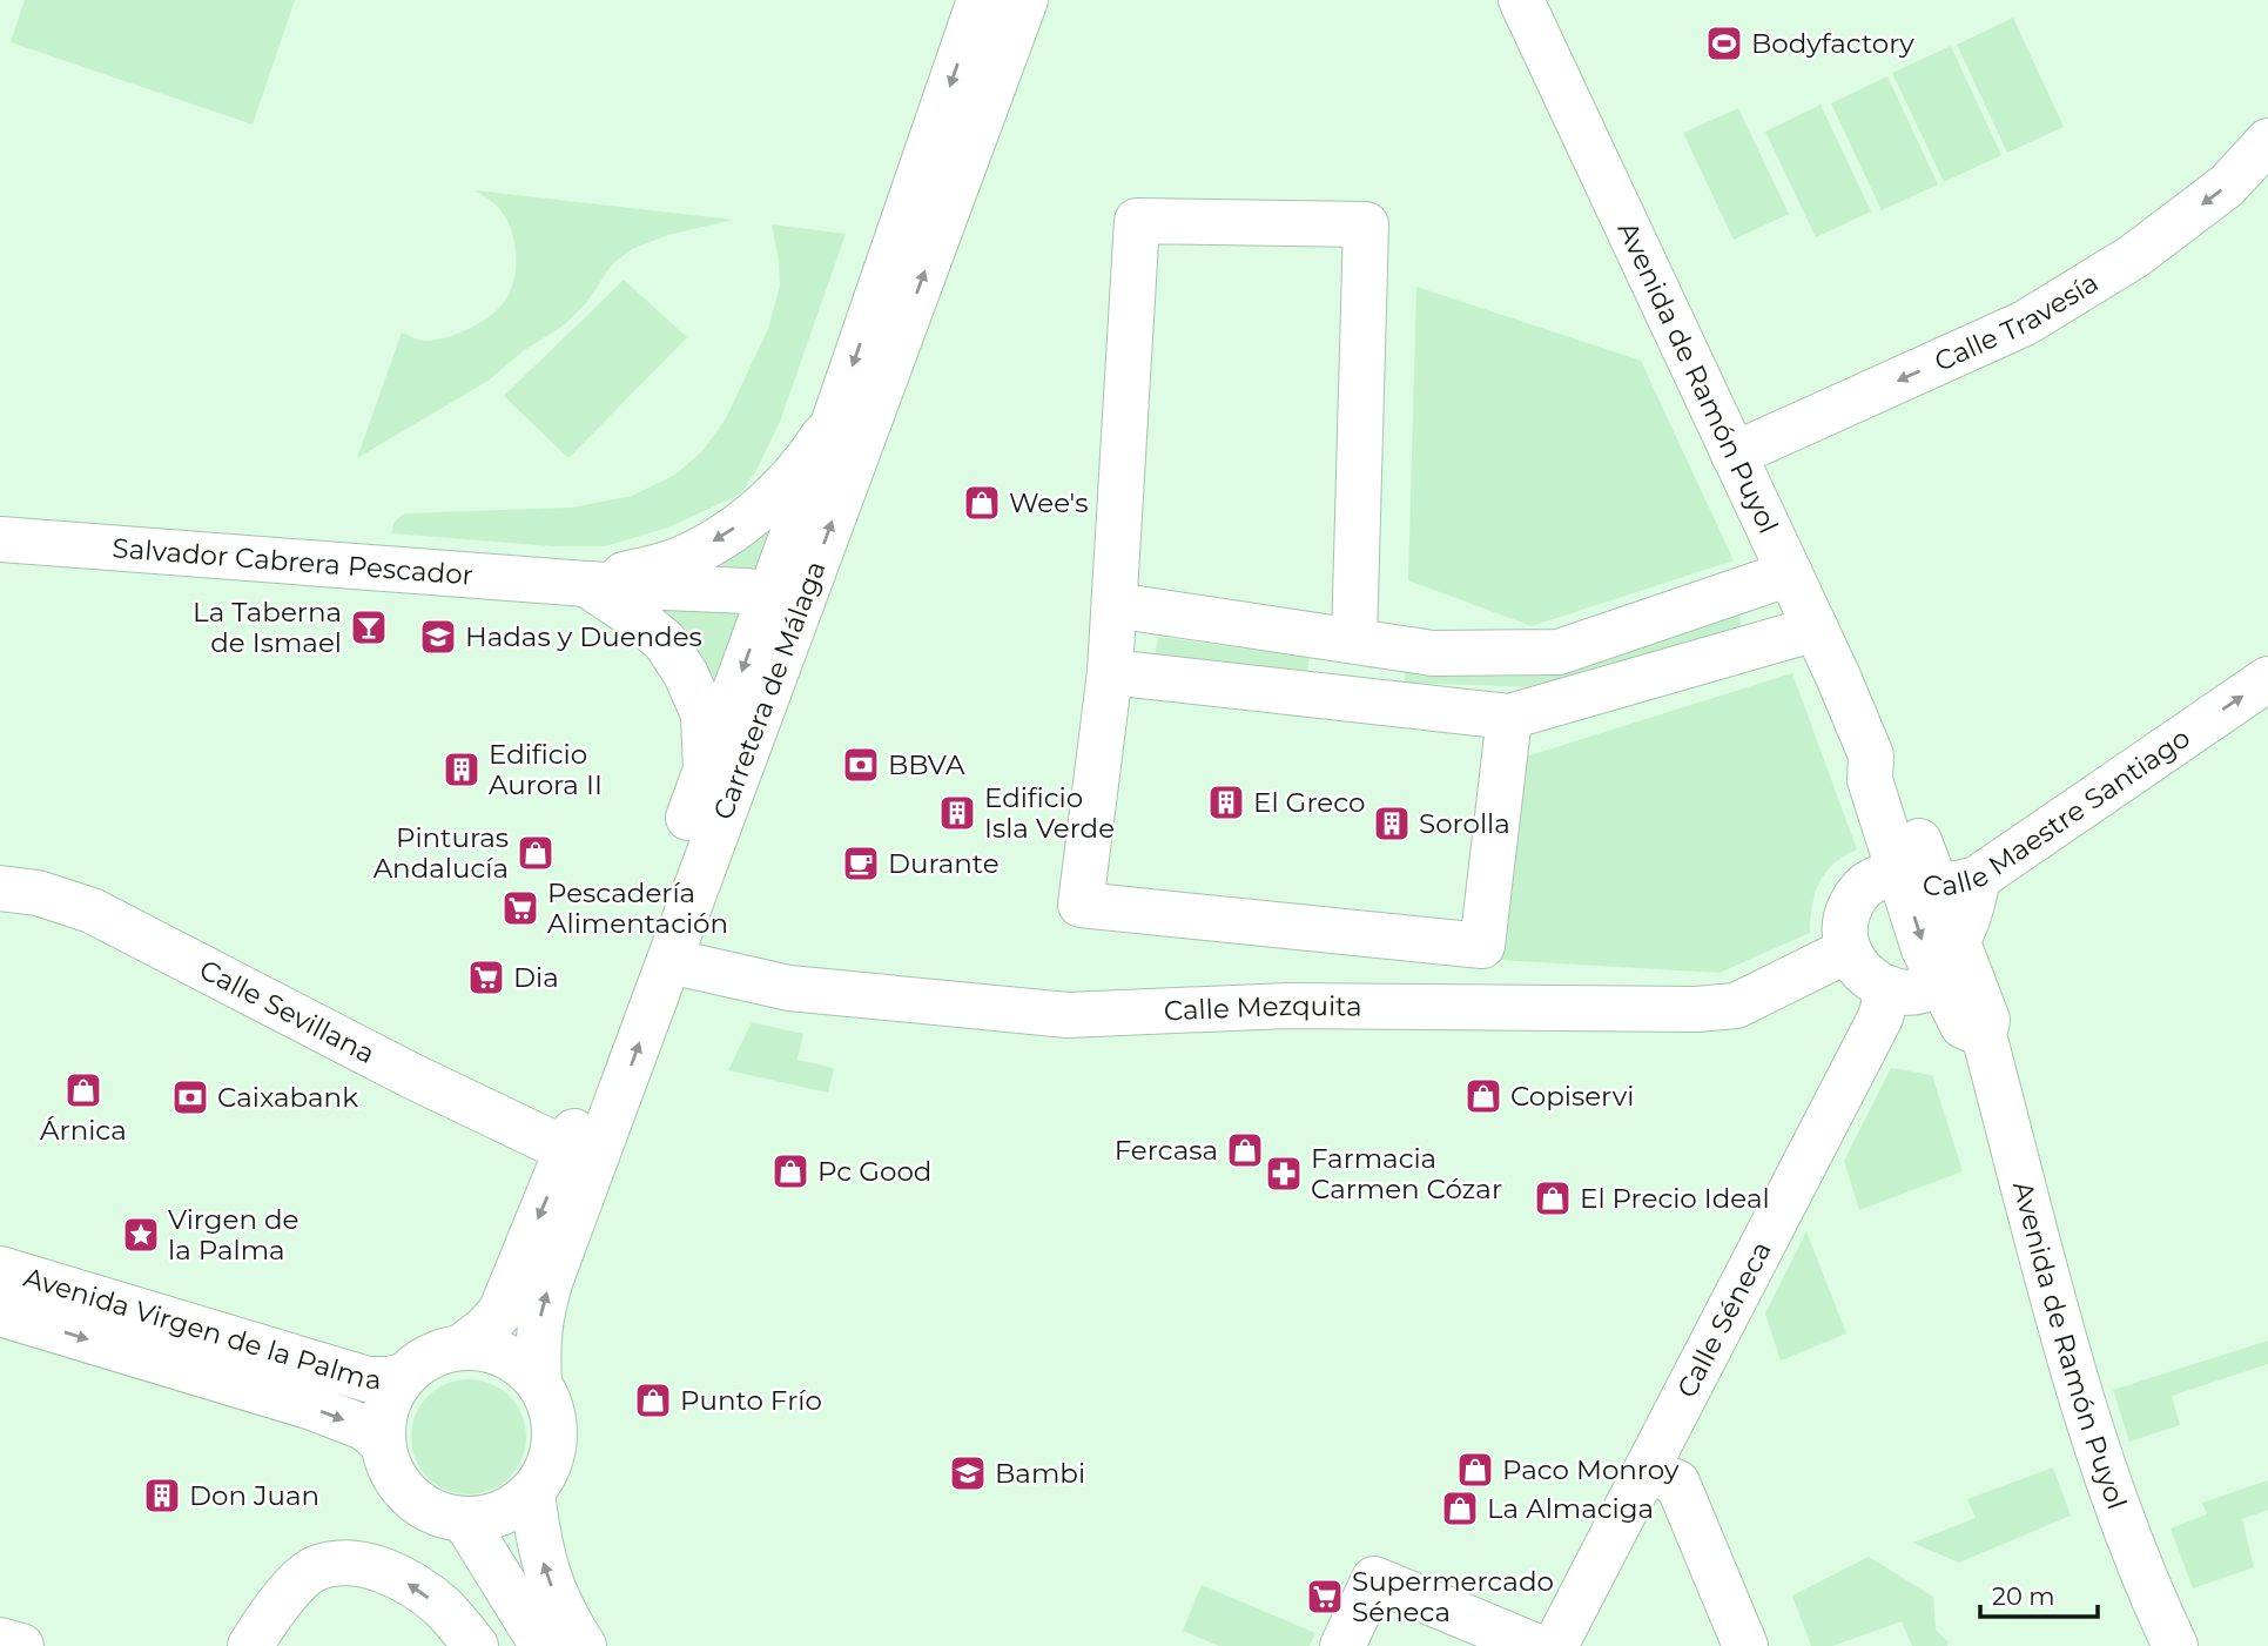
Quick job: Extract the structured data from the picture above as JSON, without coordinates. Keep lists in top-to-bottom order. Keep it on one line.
{"streets":{"street":["Calle Travesía","Avenida de Ramón Puyol","Salvador Cabrera Pescador","Carretera de Málaga","Calle Maestre Santiago","Calle Mezquita","Calle Sevillana","Calle Séneca","Avenida Virgen de la Palma"]},"crossings":[["Calle Travesía","Avenida de Ramón Puyol"],["Avenida de Ramón Puyol","Calle Maestre Santiago"],["Avenida de Ramón Puyol","Calle Mezquita"],["Avenida de Ramón Puyol","Calle Séneca"],["Salvador Cabrera Pescador","Carretera de Málaga"],["Carretera de Málaga","Calle Mezquita"],["Carretera de Málaga","Calle Sevillana"],["Carretera de Málaga","Avenida Virgen de la Palma"],["Calle Maestre Santiago","Calle Mezquita"],["Calle Maestre Santiago","Calle Séneca"],["Calle Mezquita","Calle Séneca"]],"one_way":["Calle Travesía","Calle Maestre Santiago"],"places":{"sports":["Bodyfactory"],"shop":["Wee's","Pinturas Andalucía","Árnica","Copiservi","Fercasa","Pc Good","El Precio Ideal","Punto Frío","Paco Monroy","La Almaciga"],"bar":["La Taberna de Ismael"],"school or university":["Hadas y Duendes","Bambi"],"bank":["BBVA","Caixabank"],"building":["Edificio Aurora II","El Greco","Edificio Isla Verde","Sorolla","Don Juan"],"cafe":["Durante"],"supermarket":["Pescadería Alimentación","Dia","Supermercado Séneca"],"pharmacy":["Farmacia Carmen Cózar"],"place":["Virgen de la Palma"]},"scale_bar":"20 m"}
